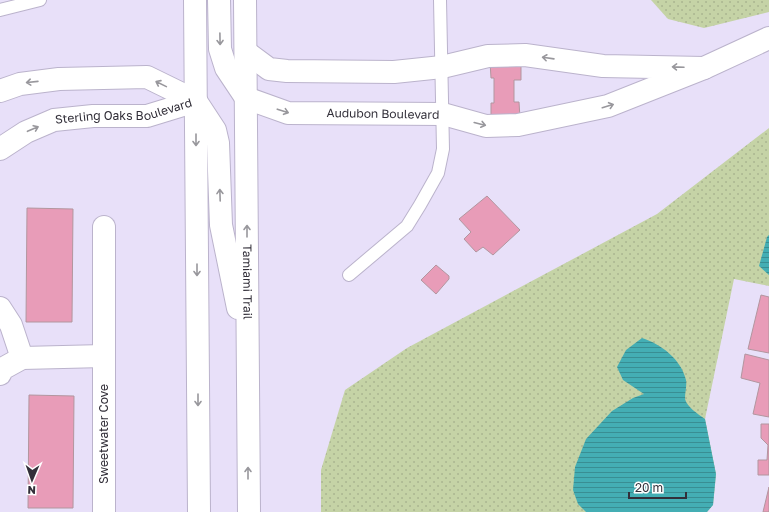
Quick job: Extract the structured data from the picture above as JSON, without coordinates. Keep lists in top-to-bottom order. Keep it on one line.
{"streets":{"street":["Sterling Oaks Boulevard","Audubon Boulevard","Tamiami Trail","Sweetwater Cove"]},"crossings":[["Audubon Boulevard","Tamiami Trail"]],"scale_bar":"20 m","north":"bottom"}
